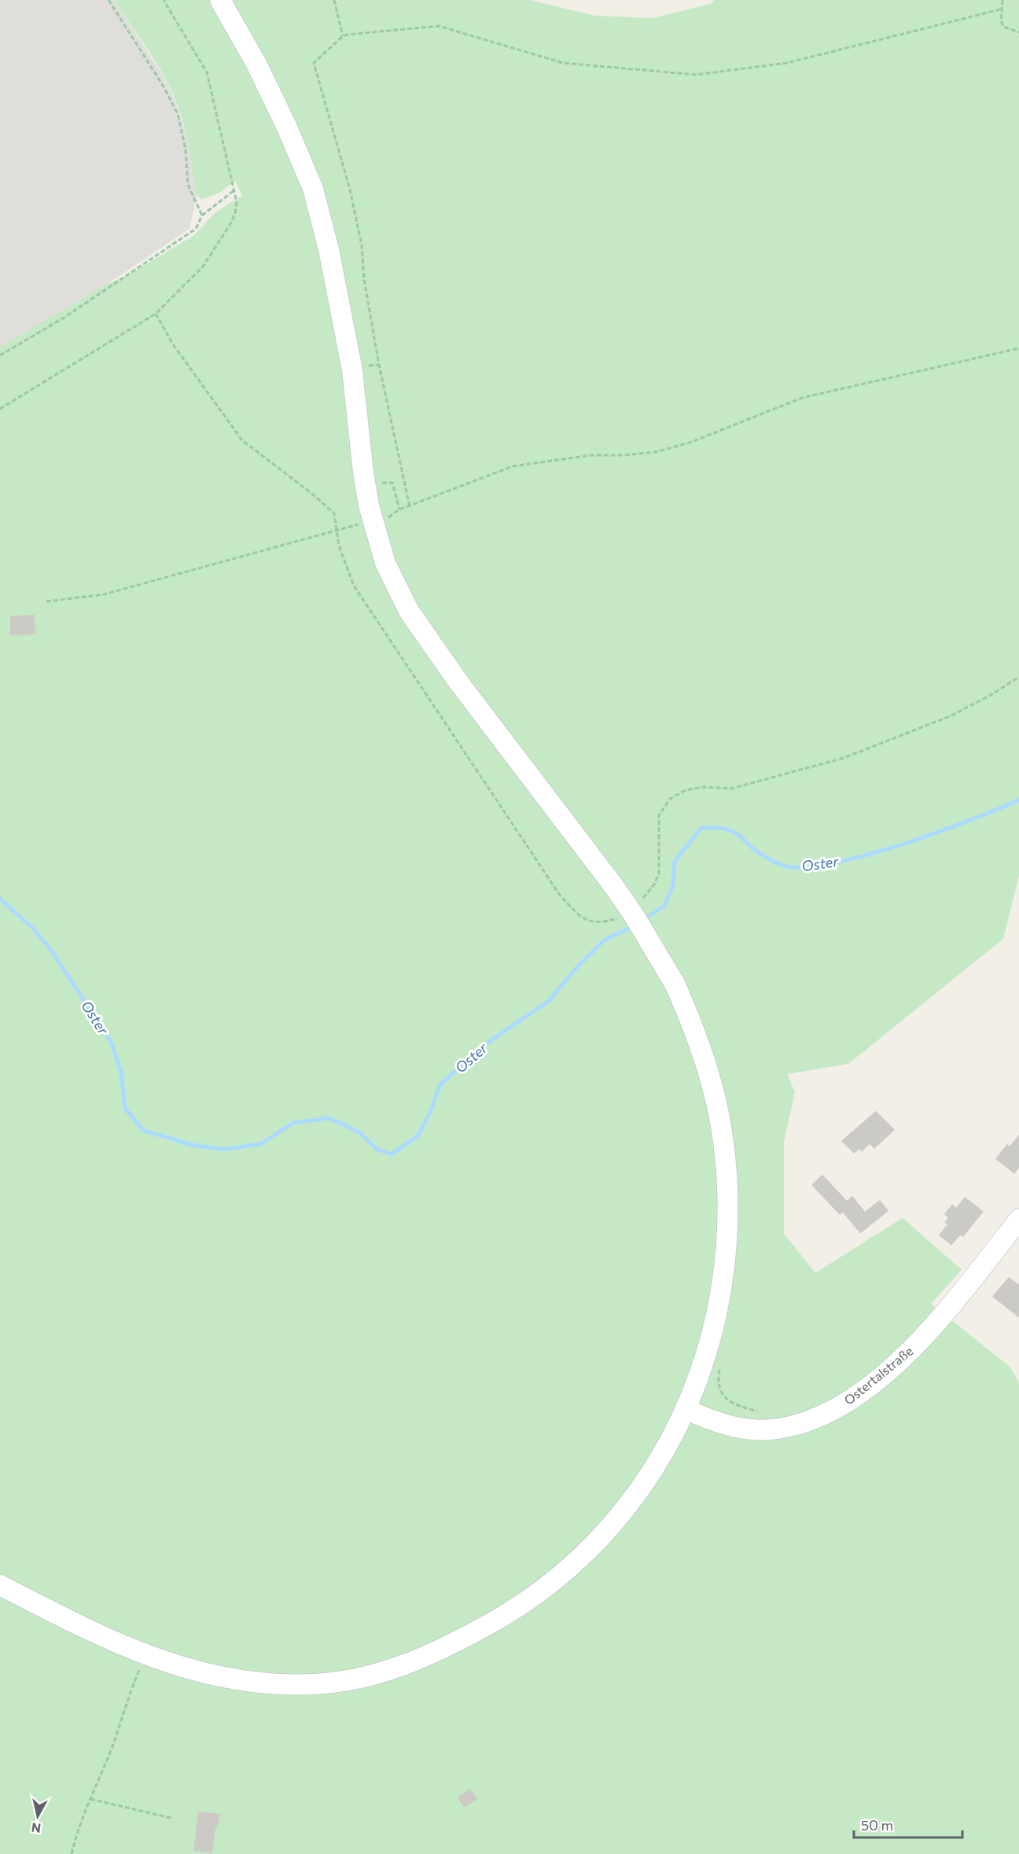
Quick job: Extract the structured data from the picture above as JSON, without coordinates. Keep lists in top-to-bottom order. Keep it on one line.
{"streets":{"main road":["Ostertalstraße"]},"water":["Oster"],"scale_bar":"50 m","north":"bottom"}
